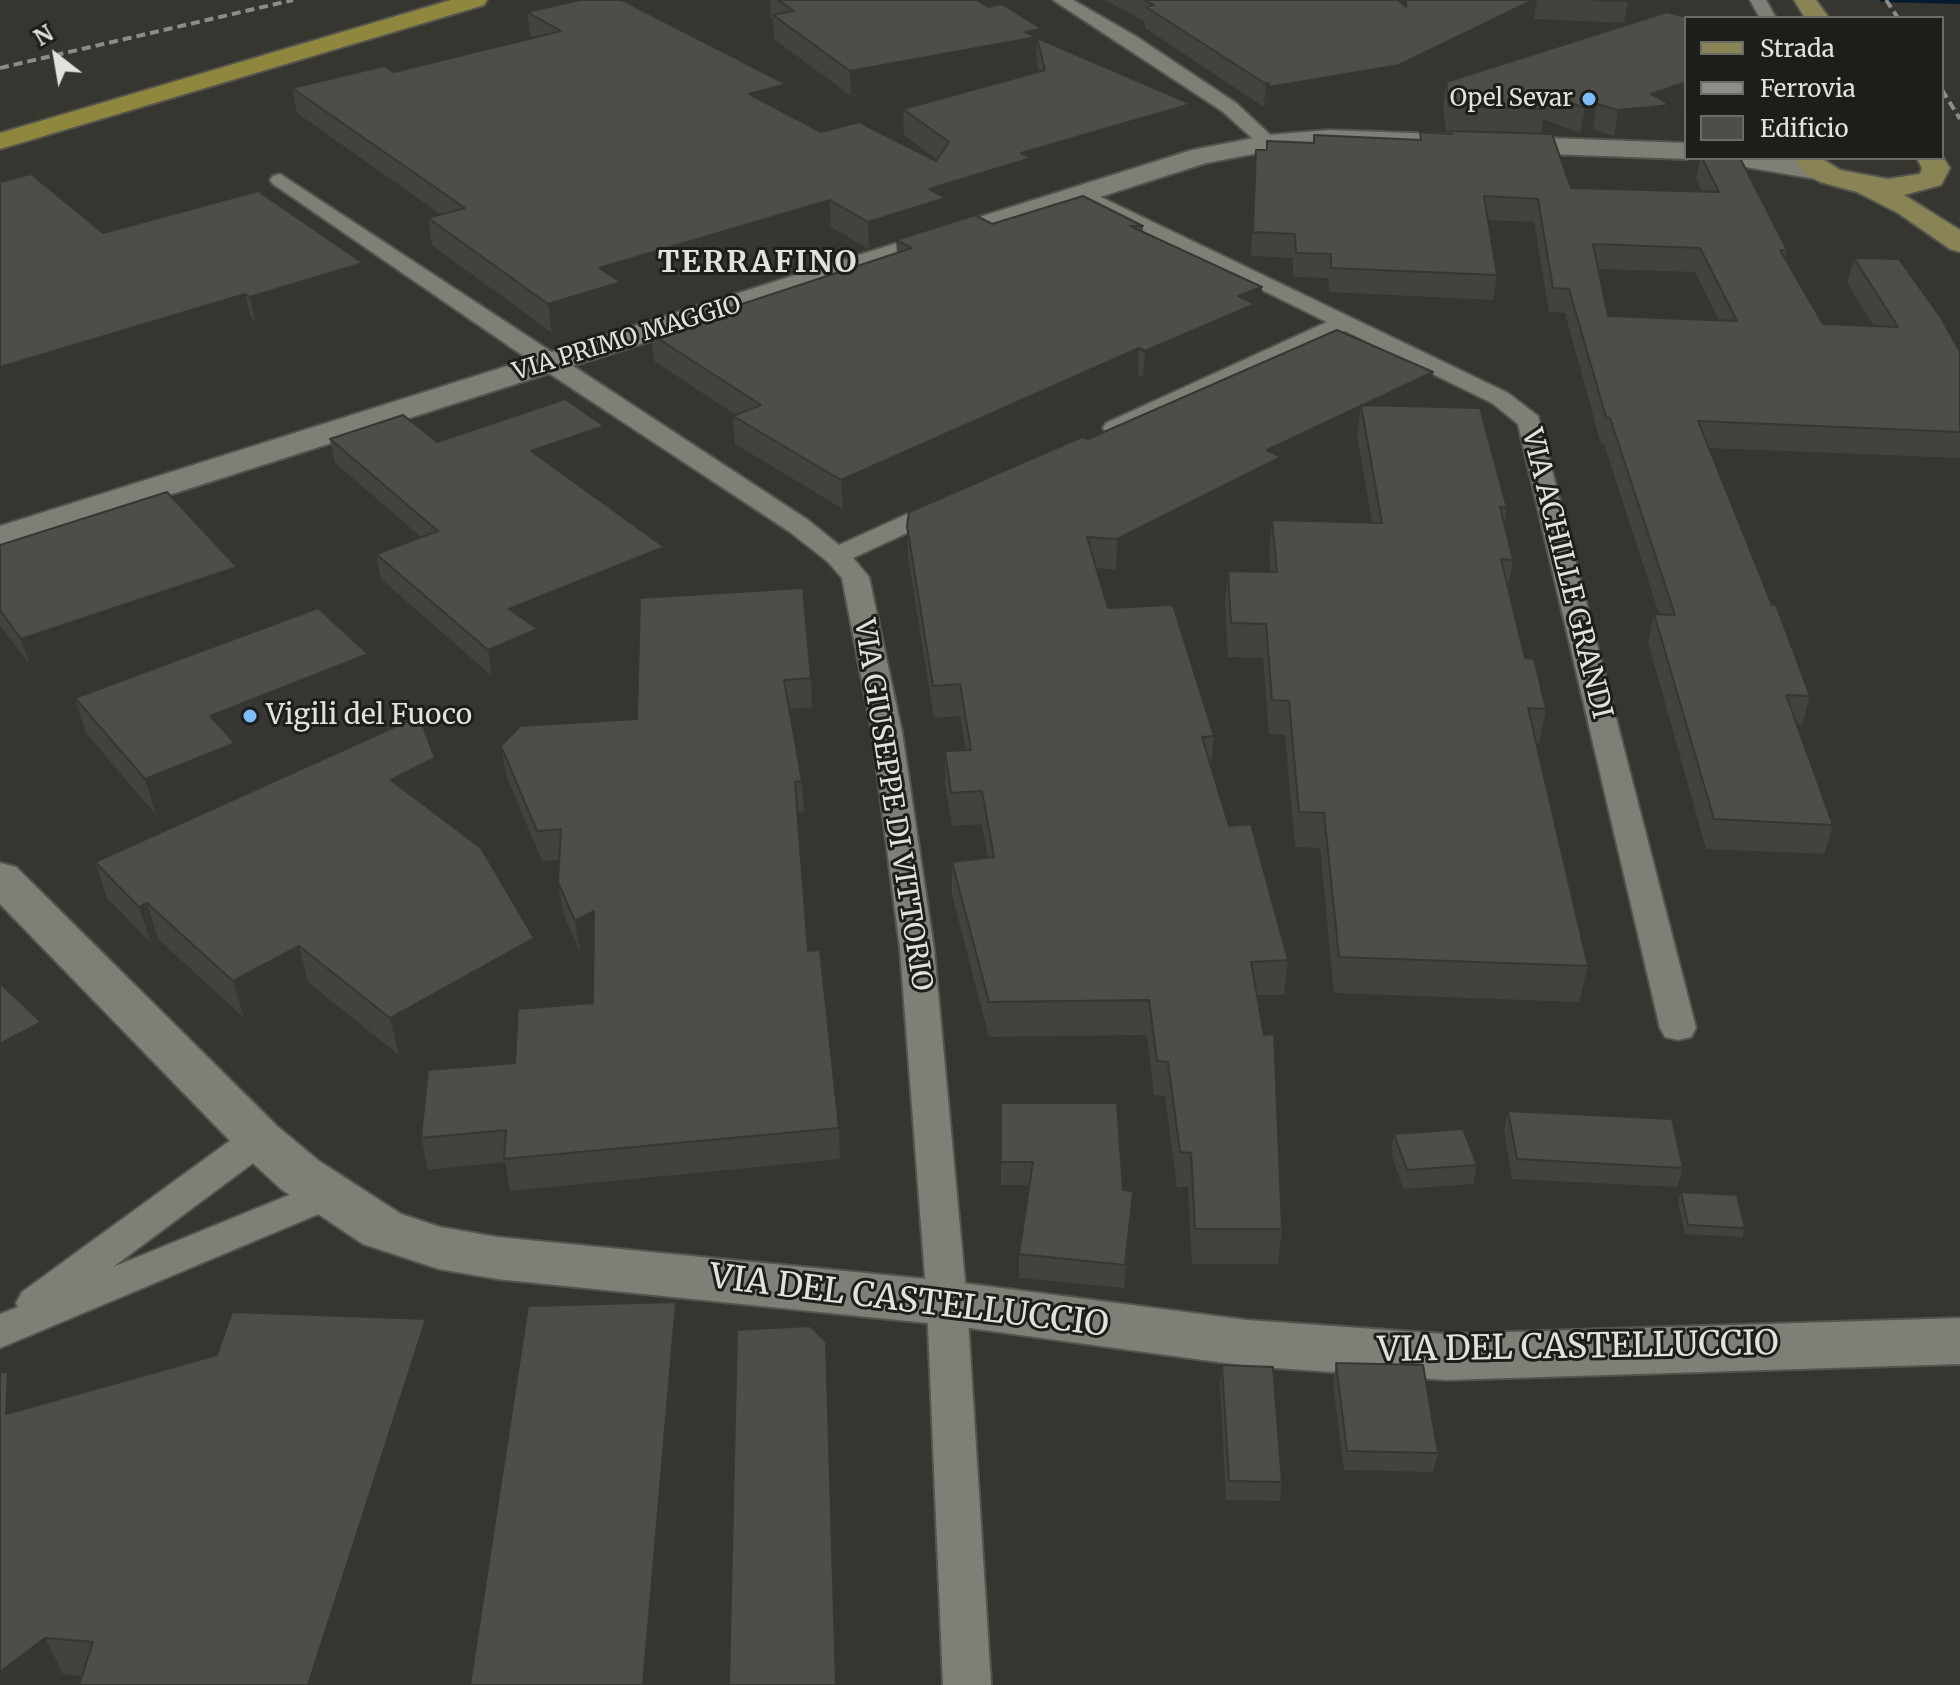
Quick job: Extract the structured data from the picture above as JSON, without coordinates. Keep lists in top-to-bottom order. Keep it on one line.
{"streets":{"main road":["VIA PRIMO MAGGIO","VIA DEL CASTELLUCCIO"],"street":["VIA ACHILLE GRANDI","VIA GIUSEPPE DI VITTORIO"]},"crossings":[["VIA PRIMO MAGGIO","VIA ACHILLE GRANDI"],["VIA PRIMO MAGGIO","VIA GIUSEPPE DI VITTORIO"],["VIA GIUSEPPE DI VITTORIO","VIA DEL CASTELLUCCIO"]],"districts":["TERRAFINO"],"places":["Opel Sevar","Vigili del Fuoco"],"legend":["Strada","Ferrovia","Edificio"],"north":"top left"}
